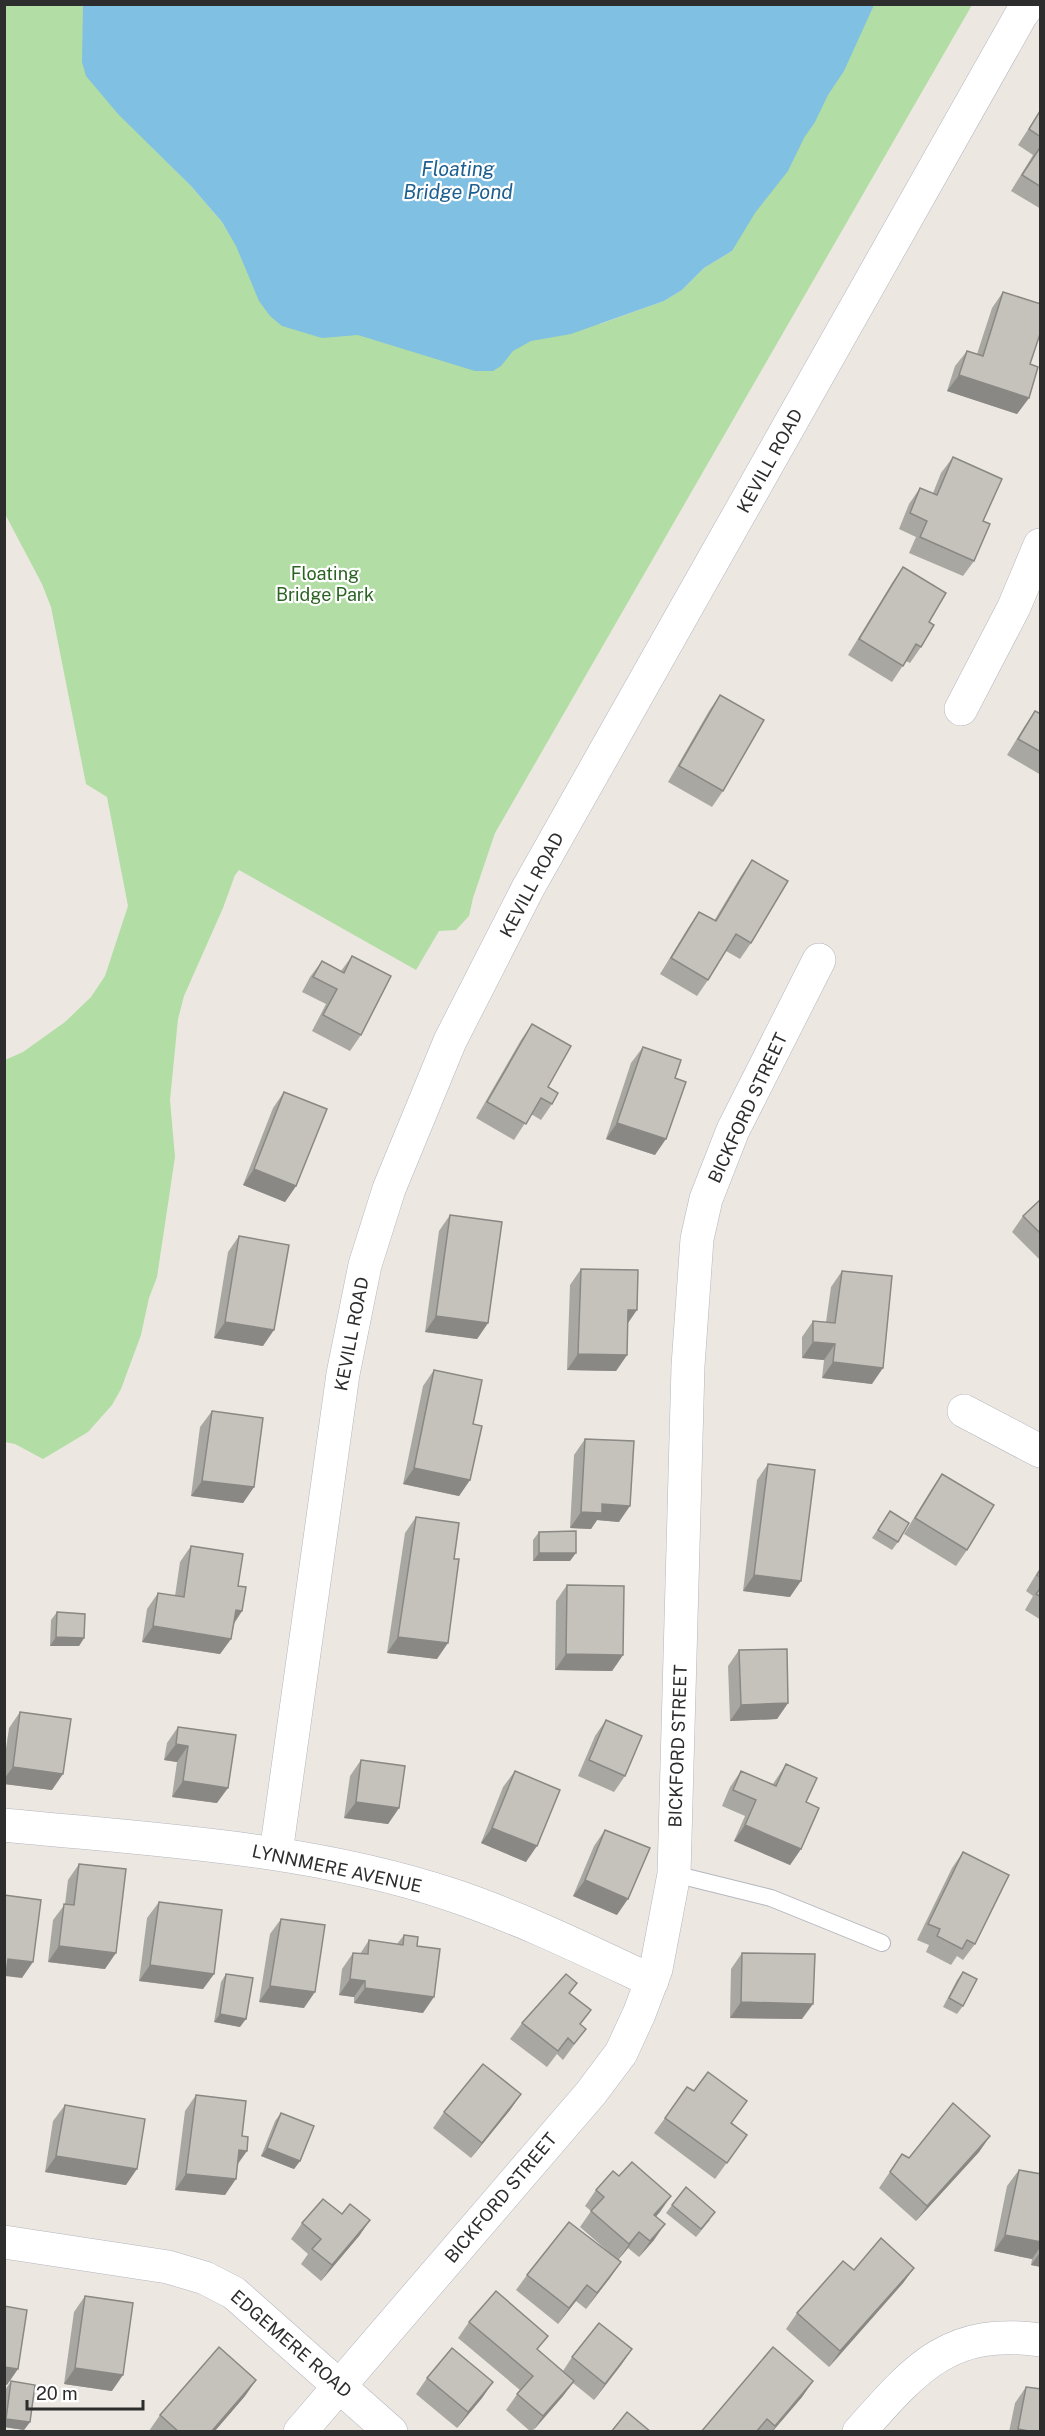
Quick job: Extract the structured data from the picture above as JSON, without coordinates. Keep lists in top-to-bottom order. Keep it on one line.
{"streets":{"street":["KEVILL ROAD","BICKFORD STREET","LYNNMERE AVENUE","EDGEMERE ROAD"]},"crossings":[["KEVILL ROAD","LYNNMERE AVENUE"],["BICKFORD STREET","LYNNMERE AVENUE"],["BICKFORD STREET","EDGEMERE ROAD"]],"water":["Floating Bridge Pond"],"parks":["Floating Bridge Park"],"scale_bar":"20 m"}
